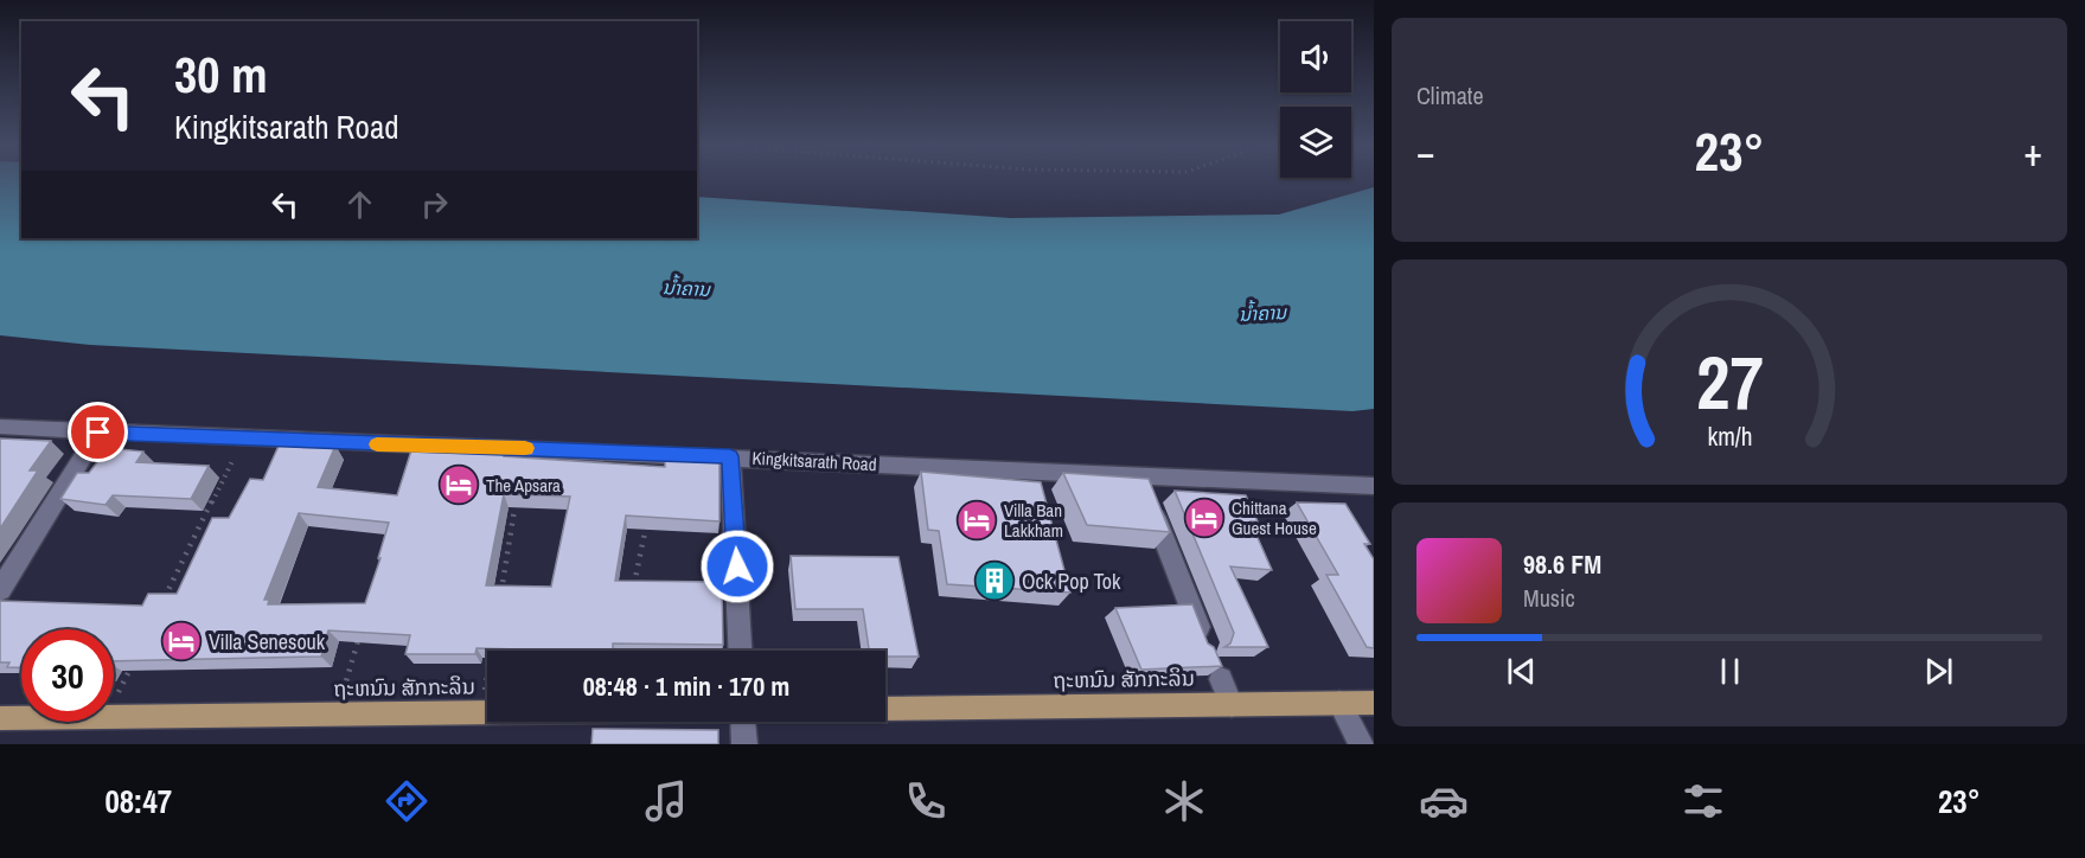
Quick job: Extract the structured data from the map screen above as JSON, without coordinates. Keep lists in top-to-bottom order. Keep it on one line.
{"streets":{"main road":["ຖະຫນົນ ສັກກະລິນ"],"street":["Kingkitsarath Road"]},"water":["ນ້ຳຄານ"],"places":{"hotel":["The Apsara","Chittana Guest House","Villa Ban Lakkham","Villa Senesouk"],"building":["Ock Pop Tok"]},"page":{"tile":"Climate","turn":["30 m","Kingkitsarath Road"],"heat":["−","23°","+"],"song":["98.6 FM","Music"],"limit":"30","trip":"08:48 · 1 min · 170 m","tabs":["08:47","23°"],"gauge":["27","km/h"]}}
